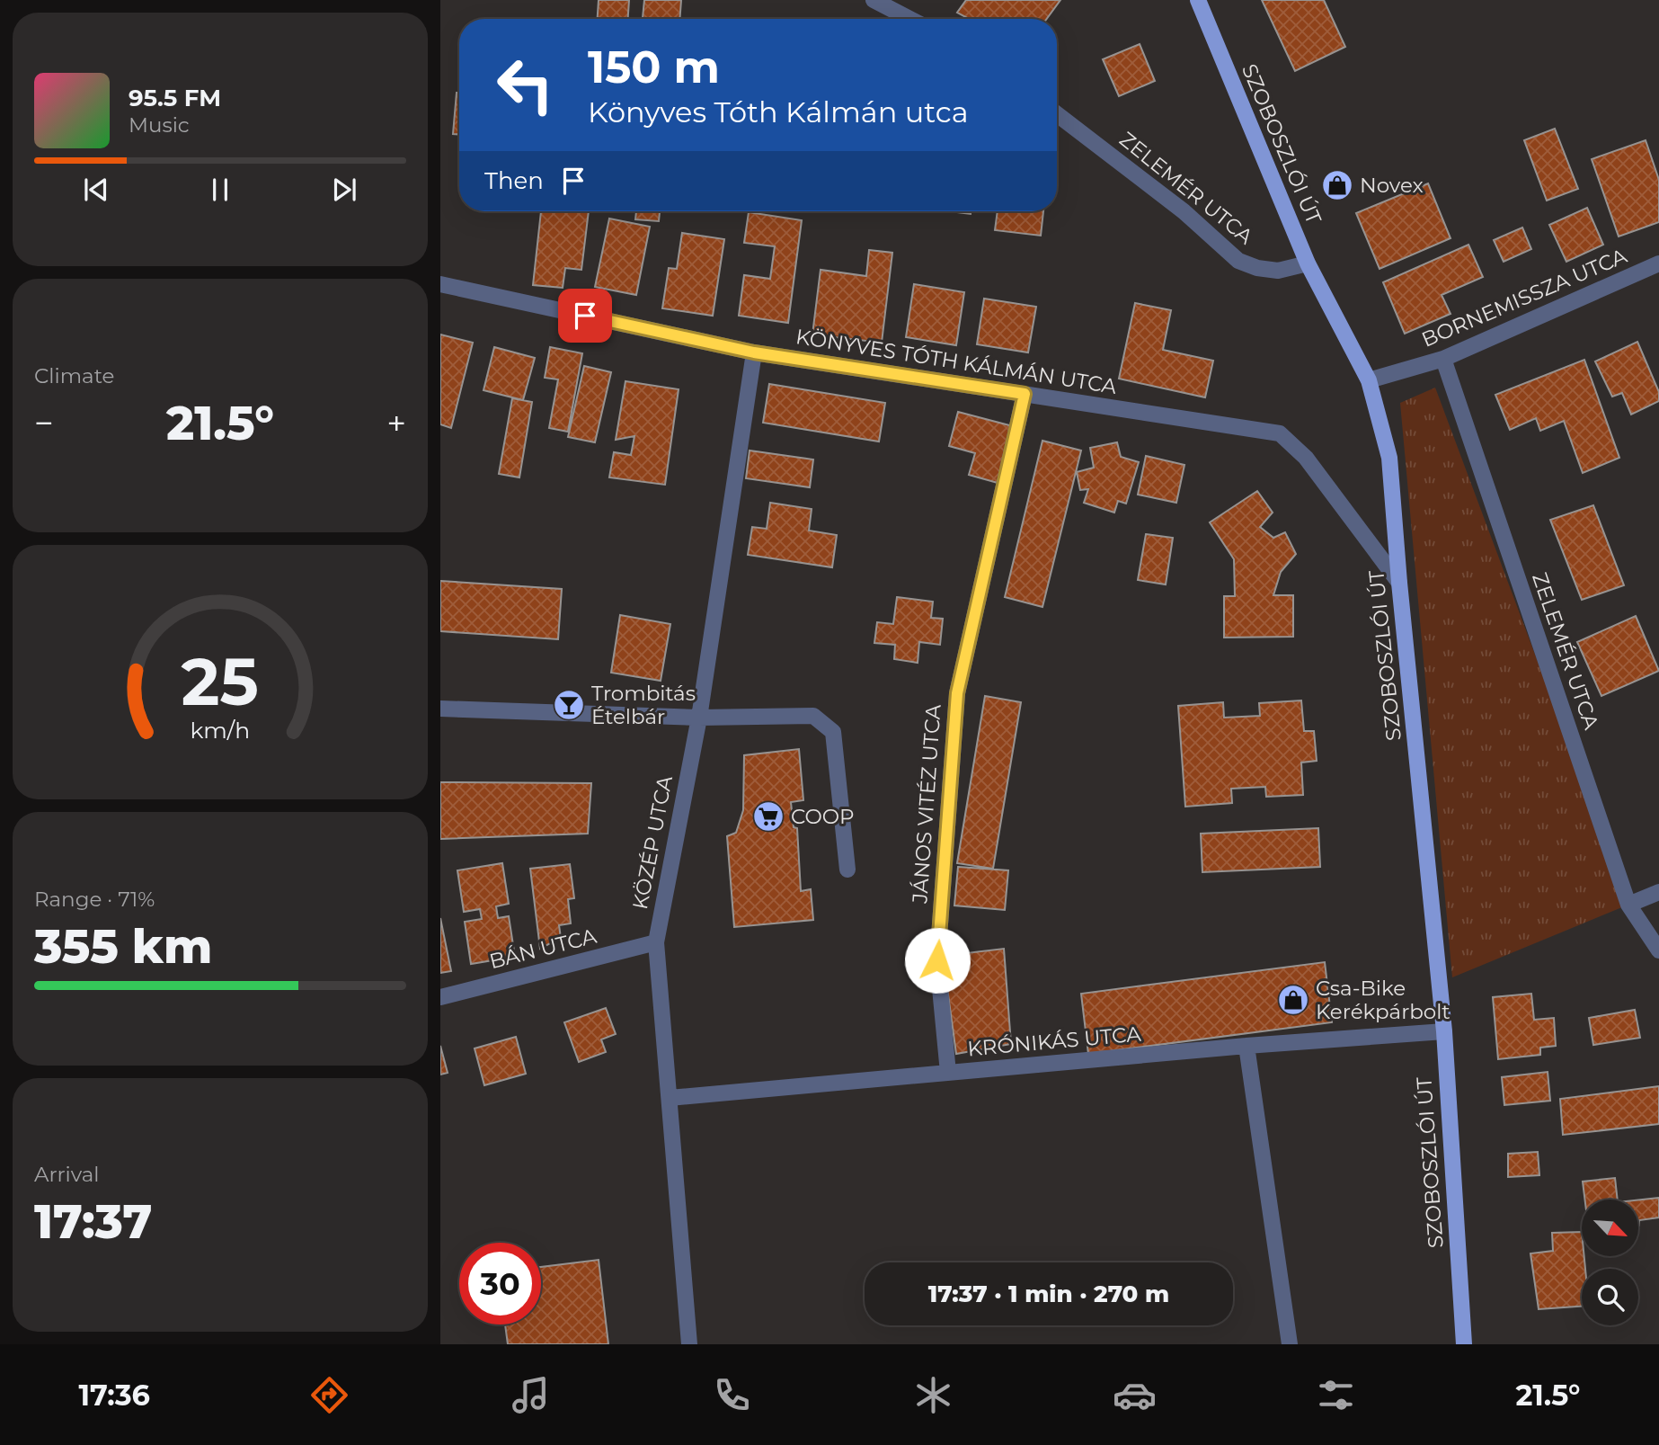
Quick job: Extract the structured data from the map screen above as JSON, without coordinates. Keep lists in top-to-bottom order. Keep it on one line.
{"streets":{"main road":["SZOBOSZLÓI ÚT"],"street":["ZELEMÉR UTCA","BORNEMISSZA UTCA","KÖNYVES TÓTH KÁLMÁN UTCA","JÁNOS VITÉZ UTCA","KÖZÉP UTCA","BÁN UTCA","KRÓNIKÁS UTCA"]},"crossings":[["SZOBOSZLÓI ÚT","ZELEMÉR UTCA"],["SZOBOSZLÓI ÚT","BORNEMISSZA UTCA"],["SZOBOSZLÓI ÚT","KÖNYVES TÓTH KÁLMÁN UTCA"],["SZOBOSZLÓI ÚT","KRÓNIKÁS UTCA"],["ZELEMÉR UTCA","BORNEMISSZA UTCA"],["KÖNYVES TÓTH KÁLMÁN UTCA","JÁNOS VITÉZ UTCA"],["KÖNYVES TÓTH KÁLMÁN UTCA","KÖZÉP UTCA"],["JÁNOS VITÉZ UTCA","KRÓNIKÁS UTCA"],["KÖZÉP UTCA","BÁN UTCA"],["KÖZÉP UTCA","KRÓNIKÁS UTCA"]],"places":{"shop":["Novex","Csa-Bike Kerékpárbolt"],"bar":["Trombitás Ételbár"],"supermarket":["COOP"]},"north":"bottom right","page":{"turn":["150 m","Könyves Tóth Kálmán utca"],"song":["95.5 FM","Music"],"then":"Then","tile":["Climate",["Range · 71%","355 km"],["Arrival","17:37"]],"heat":["−","21.5°","+"],"limit":"30","trip":"17:37 · 1 min · 270 m","tabs":["17:36","21.5°"],"gauge":["25","km/h"]}}
